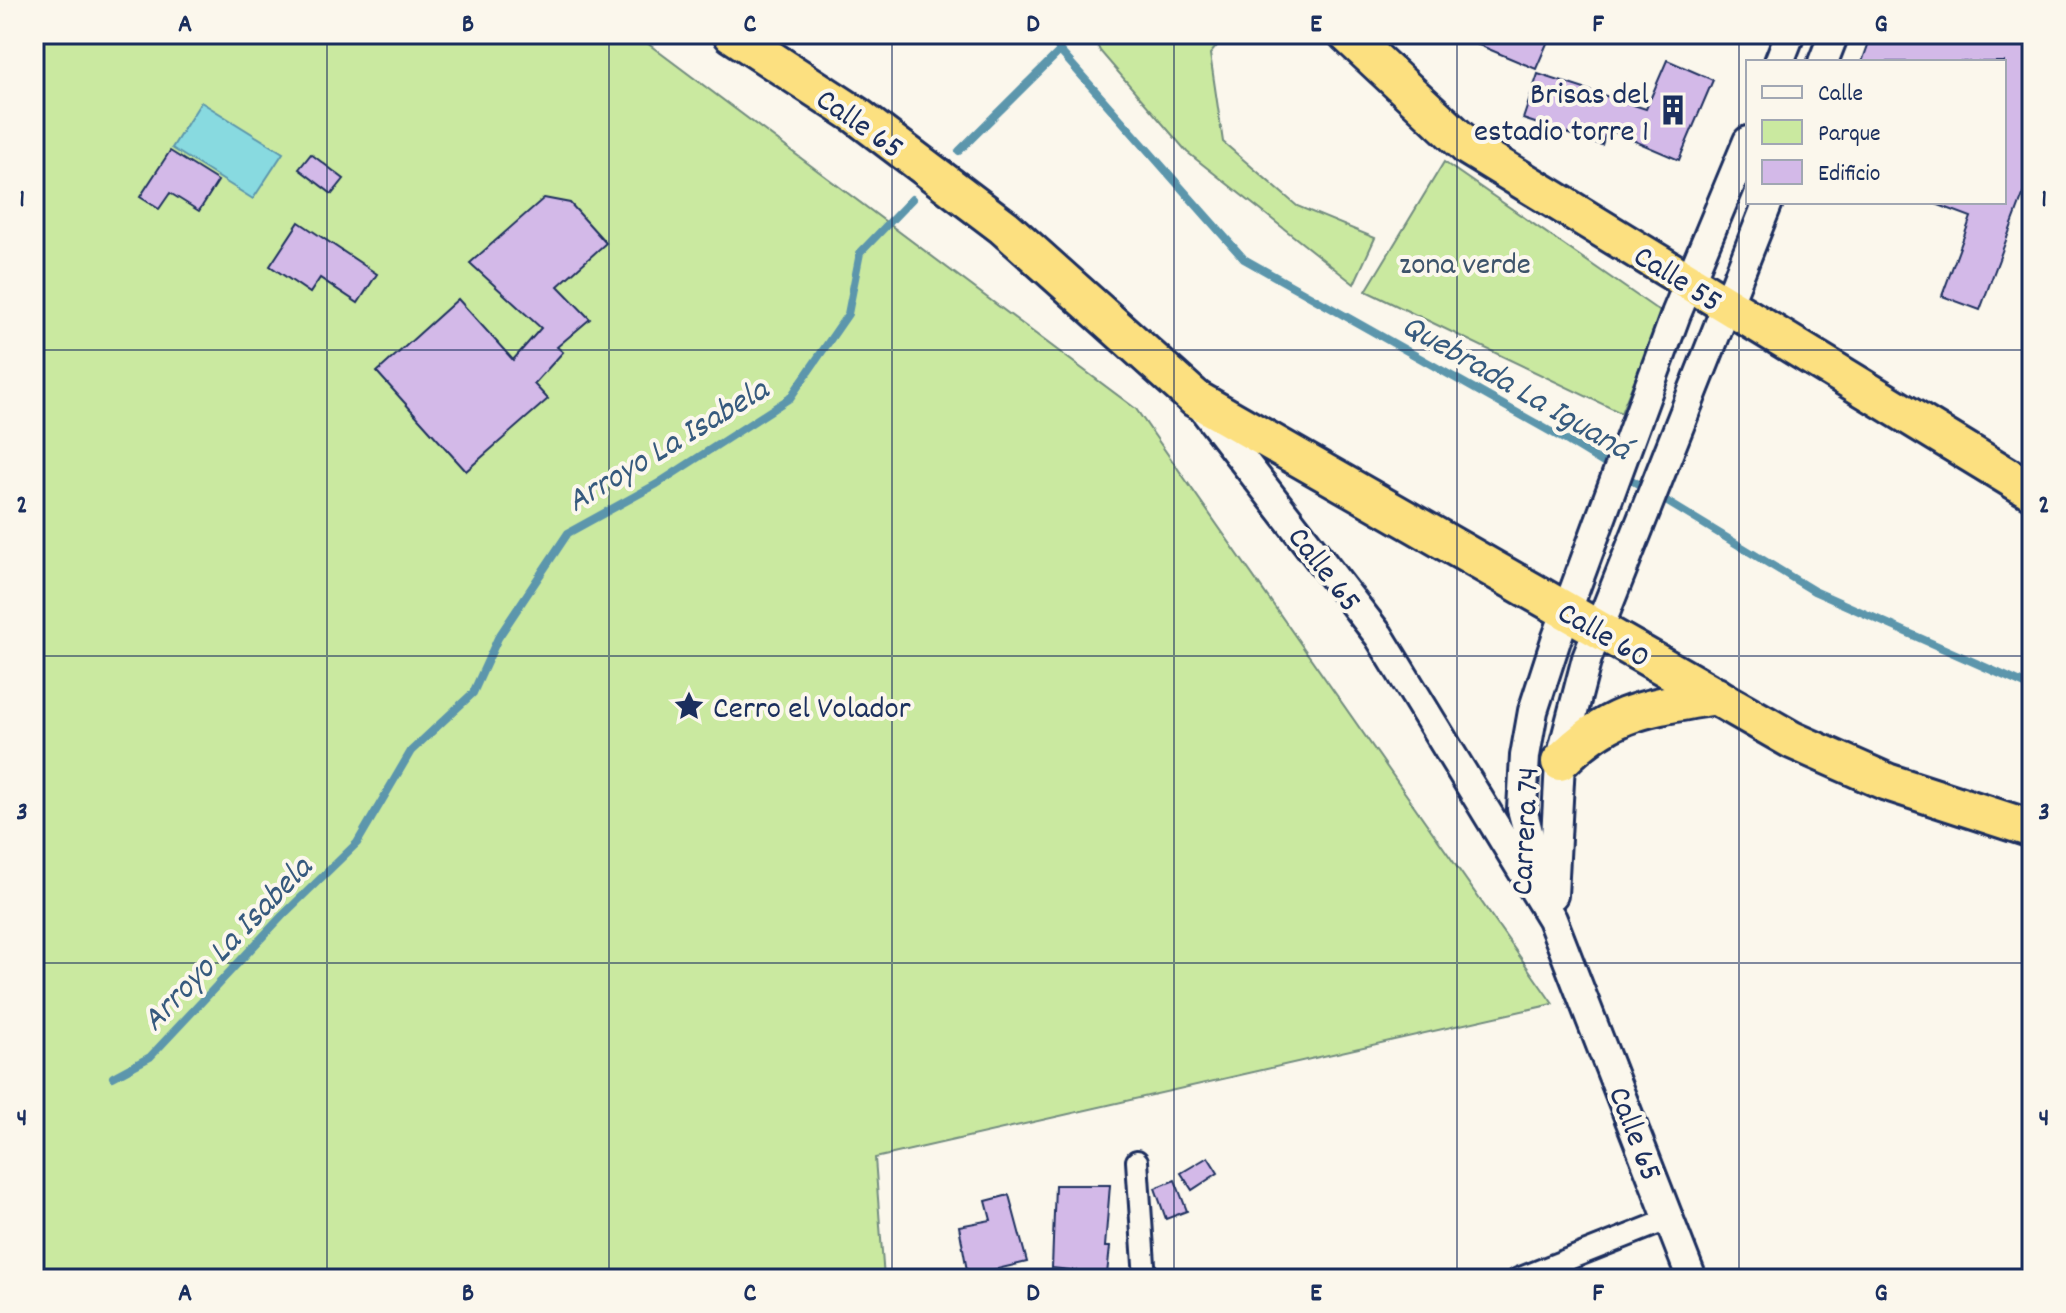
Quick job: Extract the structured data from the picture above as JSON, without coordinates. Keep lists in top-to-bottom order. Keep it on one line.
{"streets":{"highway":["Calle 65","Calle 55","Calle 60"],"street":["Carrera 74"]},"crossings":[["Calle 65","Calle 60"],["Calle 65","Carrera 74"],["Calle 55","Carrera 74"],["Calle 60","Carrera 74"]],"water":["Quebrada La Iguaná","Arroyo La Isabela"],"parks":["zona verde"],"places":{"building":["Brisas del estadio torre 1"],"place":["Cerro el Volador"]},"legend":["Calle","Parque","Edificio"],"grid":{"columns":["A","B","C","D","E","F","G"],"rows":["1","2","3","4"]}}
